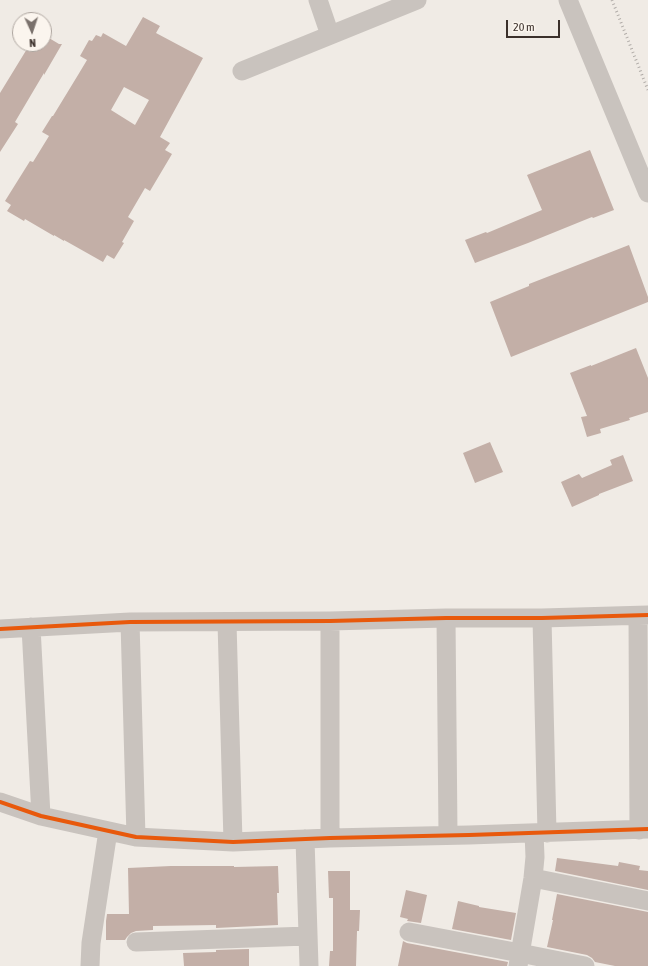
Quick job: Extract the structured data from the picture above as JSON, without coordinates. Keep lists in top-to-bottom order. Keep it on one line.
{"scale_bar":"20 m","north":"bottom"}
